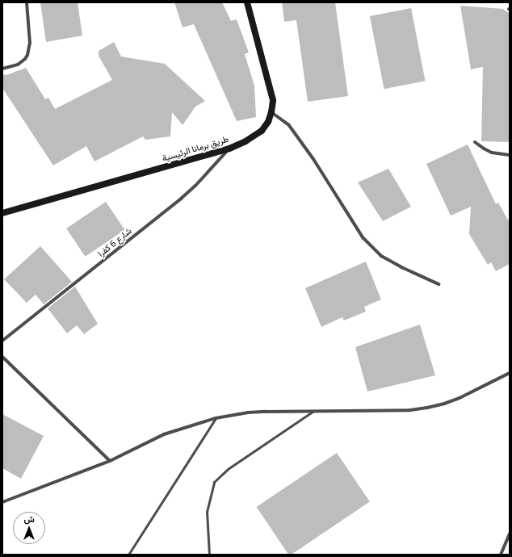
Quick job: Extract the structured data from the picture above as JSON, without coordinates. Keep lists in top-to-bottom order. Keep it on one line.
{"streets":{"main road":["طريق برمانا الرئيسية"],"street":["شارع 6 كفرا"]},"crossings":[["طريق برمانا الرئيسية","شارع 6 كفرا"]],"north":"top"}
